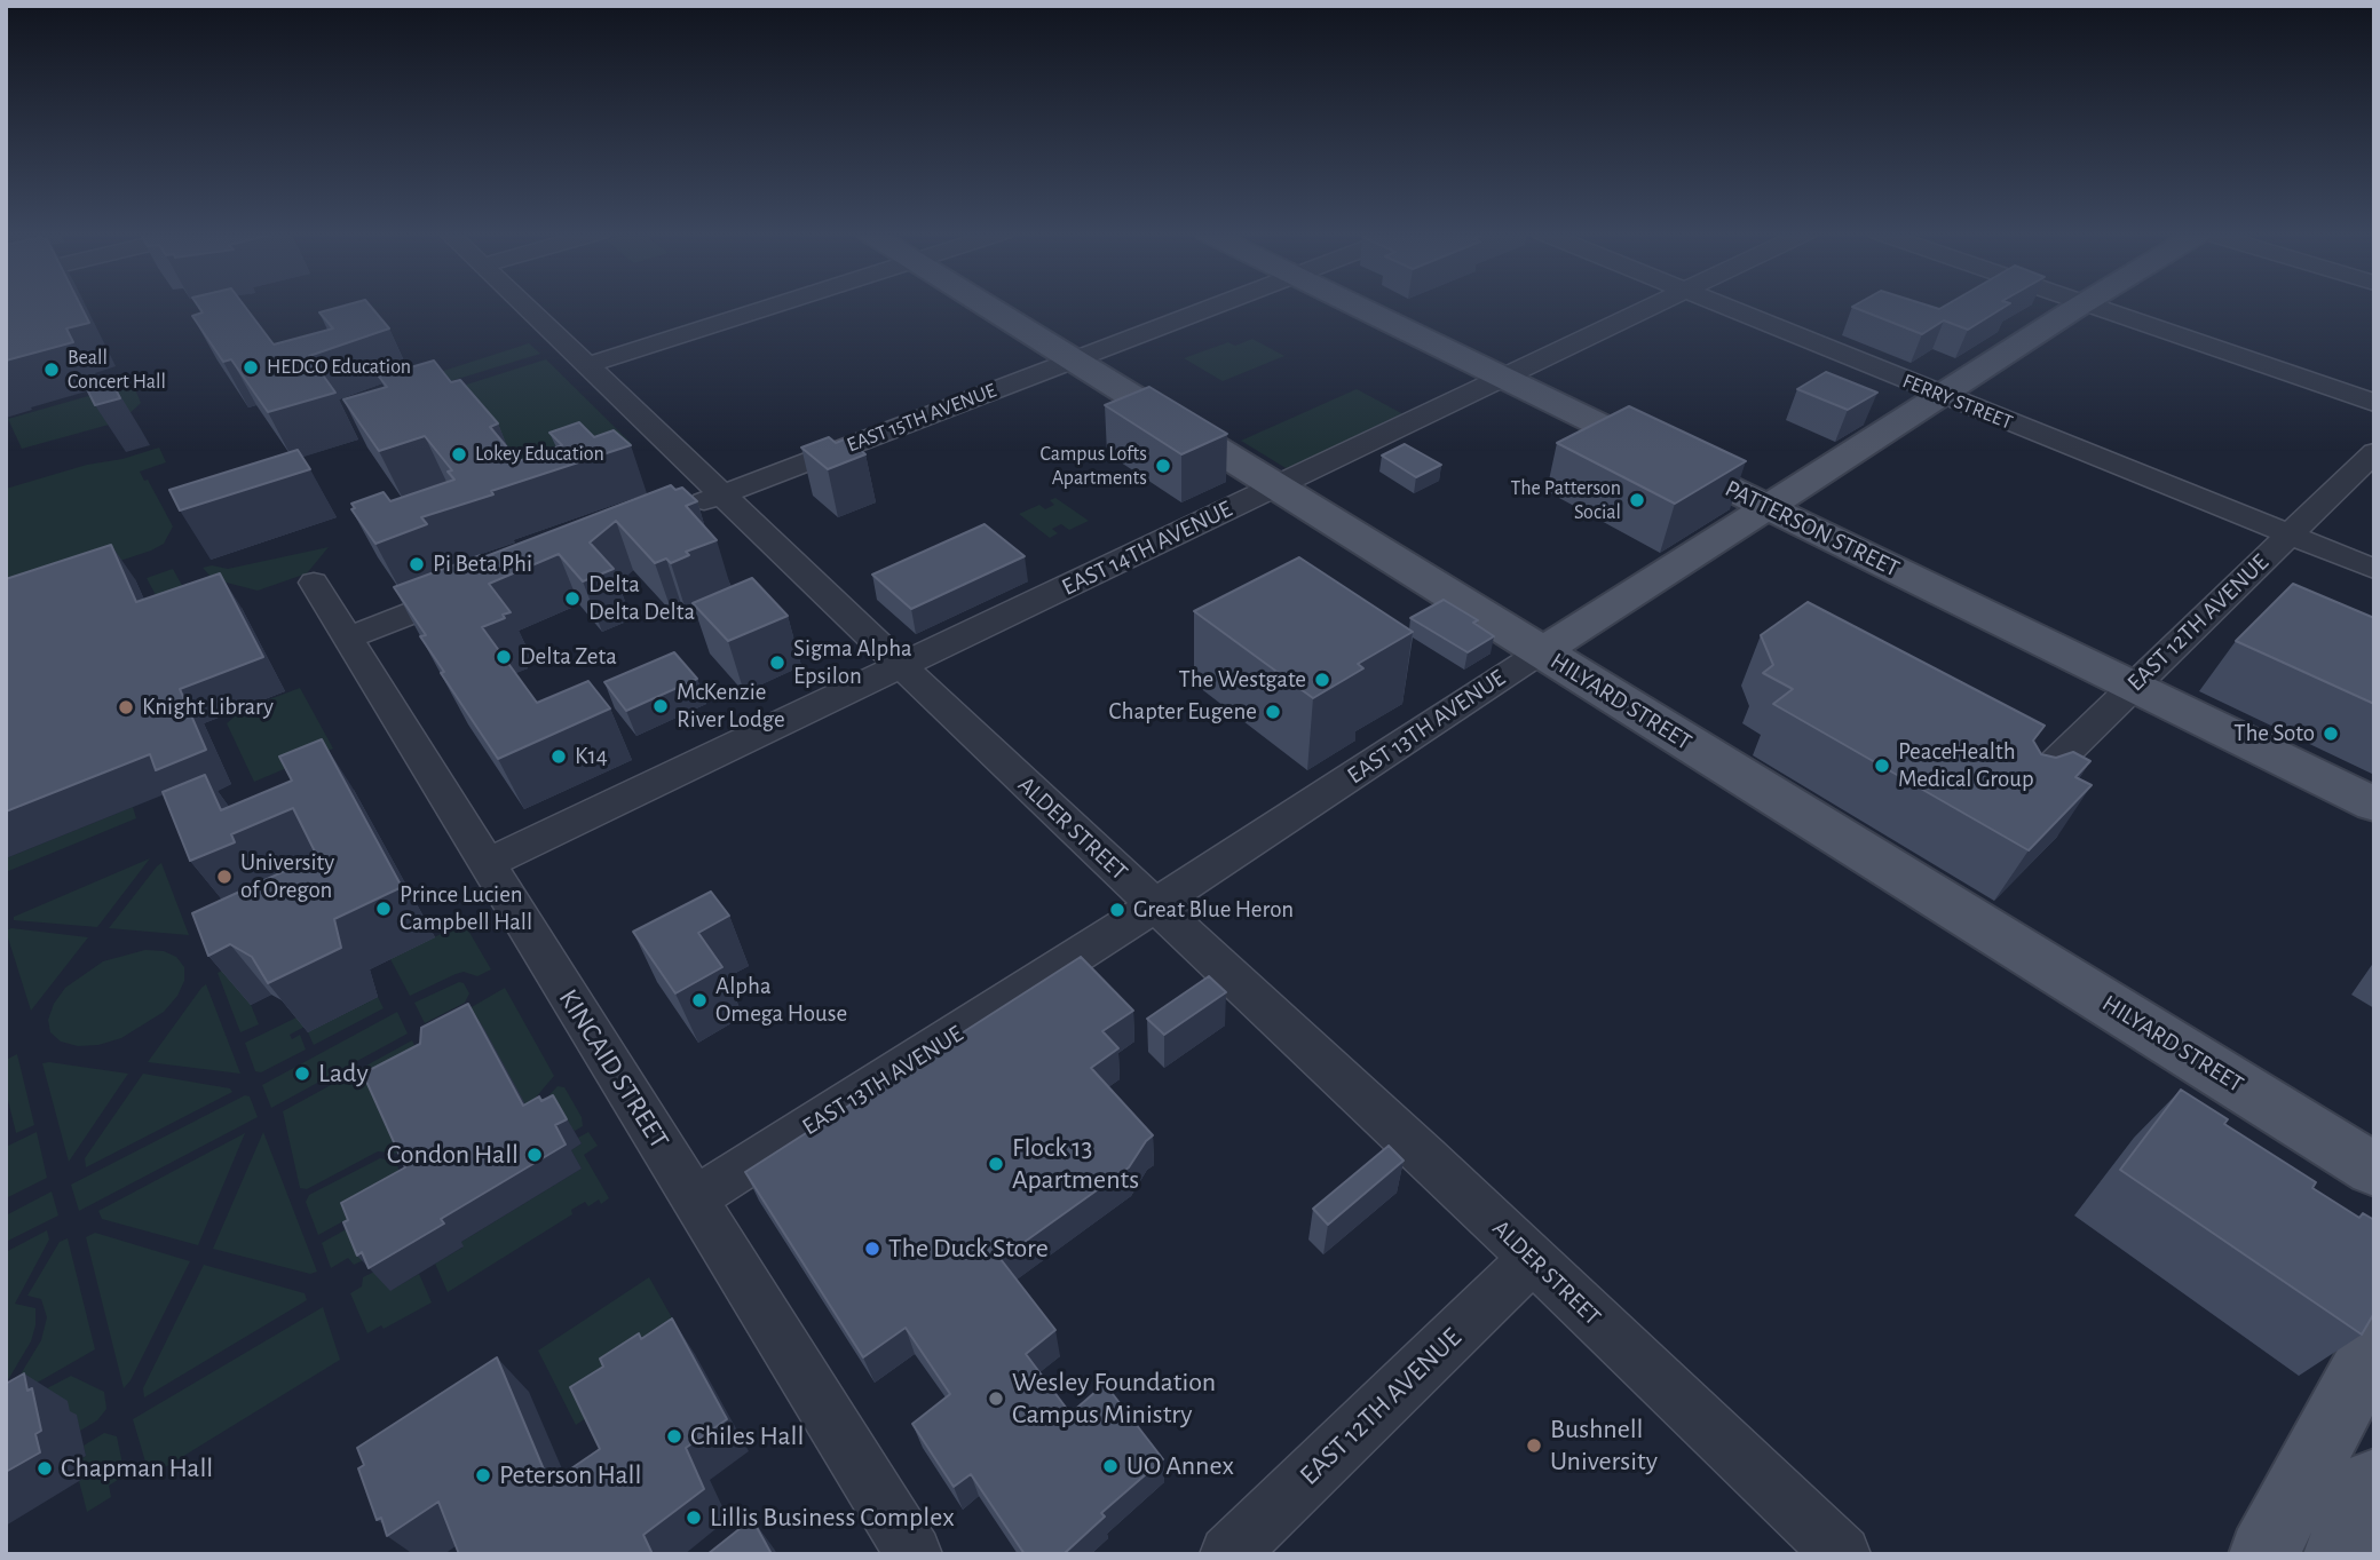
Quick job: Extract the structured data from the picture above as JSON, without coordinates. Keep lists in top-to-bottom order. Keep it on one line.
{"streets":{"main road":["PATTERSON STREET","HILYARD STREET","EAST 13TH AVENUE"],"street":["FERRY STREET","EAST 15TH AVENUE","EAST 14TH AVENUE","EAST 12TH AVENUE","ALDER STREET","KINCAID STREET"]},"crossings":[["FERRY STREET","EAST 12TH AVENUE"],["FERRY STREET","EAST 13TH AVENUE"],["EAST 15TH AVENUE","HILYARD STREET"],["EAST 15TH AVENUE","ALDER STREET"],["PATTERSON STREET","EAST 14TH AVENUE"],["PATTERSON STREET","EAST 12TH AVENUE"],["PATTERSON STREET","EAST 13TH AVENUE"],["EAST 14TH AVENUE","HILYARD STREET"],["EAST 14TH AVENUE","ALDER STREET"],["EAST 14TH AVENUE","KINCAID STREET"],["EAST 12TH AVENUE","ALDER STREET"],["HILYARD STREET","EAST 13TH AVENUE"],["EAST 13TH AVENUE","ALDER STREET"],["EAST 13TH AVENUE","KINCAID STREET"]],"places":["HEDCO Education","Beall Concert Hall","Lokey Education","Campus Lofts Apartments","The Patterson Social","Pi Beta Phi","Delta Delta Delta","Delta Zeta","Sigma Alpha Epsilon","The Westgate","McKenzie River Lodge","Knight Library","Chapter Eugene","The Soto","K14","PeaceHealth Medical Group","University of Oregon","Prince Lucien Campbell Hall","Great Blue Heron","Alpha Omega House","Lady","Condon Hall","Flock 13 Apartments","The Duck Store","Wesley Foundation Campus Ministry","Chiles Hall","Bushnell University","UO Annex","Chapman Hall","Peterson Hall","Lillis Business Complex"]}
